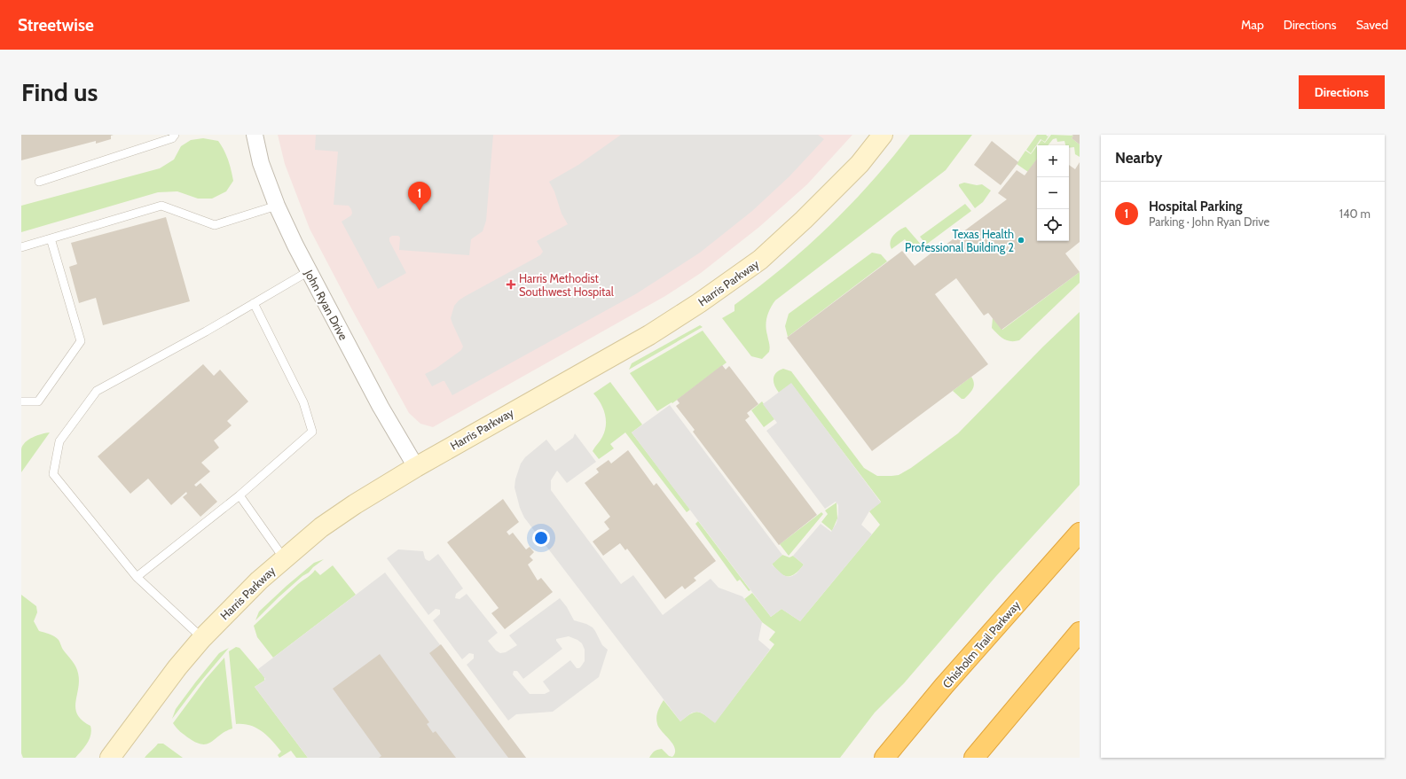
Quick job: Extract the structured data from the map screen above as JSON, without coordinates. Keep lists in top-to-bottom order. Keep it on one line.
{"streets":{"highway":["Chisholm Trail Parkway"],"street":["Harris Parkway","John Ryan Drive"]},"crossings":[["Harris Parkway","John Ryan Drive"]],"places":{"other":["Texas Health Professional Building 2"],"health":["Harris Methodist Southwest Hospital"]},"page":{"header":"Streetwise","nav":["Map","Directions","Saved"],"buttons":"Directions","title":"Find us","heading":"Nearby","map_buttons":["+","−"],"list":[{"mark":"1","name":"Hospital Parking","note":"Parking · John Ryan Drive","value":"140 m"}],"pins":"1"}}
